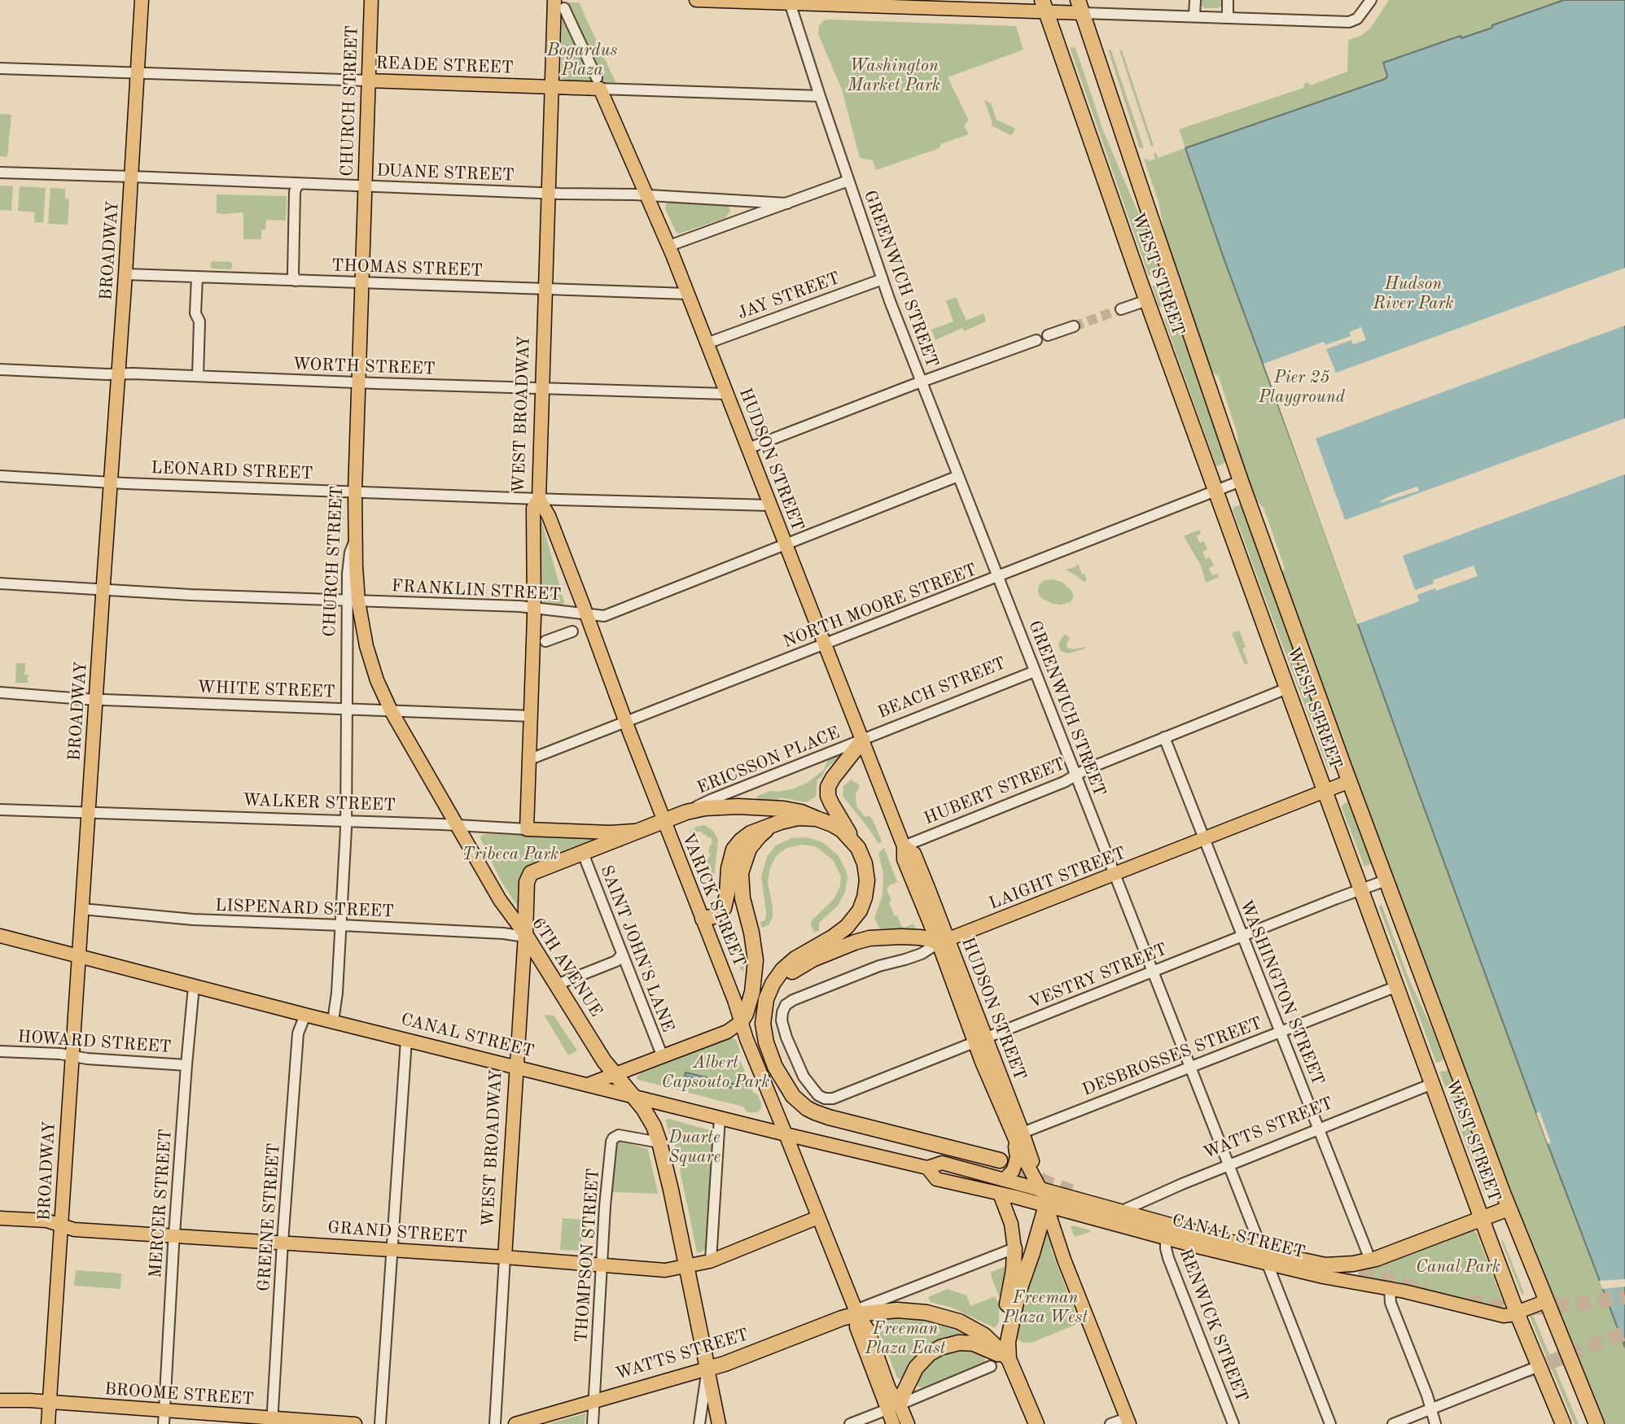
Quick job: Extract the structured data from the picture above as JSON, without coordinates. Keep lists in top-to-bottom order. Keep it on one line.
{"streets":{"highway":["WEST STREET","WEST BROADWAY","6TH AVENUE","CANAL STREET","WATTS STREET"],"main road":["READE STREET","CHURCH STREET","BROADWAY","HUDSON STREET","WALKER STREET","LAIGHT STREET","VARICK STREET","GRAND STREET","BROOME STREET"],"street":["DUANE STREET","THOMAS STREET","GREENWICH STREET","JAY STREET","WORTH STREET","LEONARD STREET","FRANKLIN STREET","NORTH MOORE STREET","BEACH STREET","WHITE STREET","ERICSSON PLACE","HUBERT STREET","LISPENARD STREET","SAINT JOHN'S LANE","VESTRY STREET","WASHINGTON STREET","HOWARD STREET","DESBROSSES STREET","MERCER STREET","GREENE STREET","THOMPSON STREET","RENWICK STREET"]},"crossings":[["READE STREET","CHURCH STREET"],["READE STREET","BROADWAY"],["READE STREET","GREENWICH STREET"],["READE STREET","WEST BROADWAY"],["READE STREET","HUDSON STREET"],["CHURCH STREET","DUANE STREET"],["CHURCH STREET","THOMAS STREET"],["CHURCH STREET","WORTH STREET"],["CHURCH STREET","LEONARD STREET"],["CHURCH STREET","FRANKLIN STREET"],["CHURCH STREET","WHITE STREET"],["CHURCH STREET","WALKER STREET"],["CHURCH STREET","LISPENARD STREET"],["CHURCH STREET","6TH AVENUE"],["CHURCH STREET","CANAL STREET"],["DUANE STREET","BROADWAY"],["DUANE STREET","GREENWICH STREET"],["DUANE STREET","WEST BROADWAY"],["DUANE STREET","HUDSON STREET"],["BROADWAY","THOMAS STREET"],["BROADWAY","WORTH STREET"],["BROADWAY","LEONARD STREET"],["BROADWAY","FRANKLIN STREET"],["BROADWAY","WHITE STREET"],["BROADWAY","WALKER STREET"],["BROADWAY","LISPENARD STREET"],["BROADWAY","CANAL STREET"],["BROADWAY","HOWARD STREET"],["BROADWAY","GRAND STREET"],["BROADWAY","BROOME STREET"],["THOMAS STREET","WEST BROADWAY"],["THOMAS STREET","HUDSON STREET"],["WEST STREET","NORTH MOORE STREET"],["WEST STREET","HUBERT STREET"],["WEST STREET","LAIGHT STREET"],["WEST STREET","VESTRY STREET"],["WEST STREET","CANAL STREET"],["WEST STREET","DESBROSSES STREET"],["WEST STREET","WATTS STREET"],["GREENWICH STREET","JAY STREET"],["GREENWICH STREET","FRANKLIN STREET"],["GREENWICH STREET","NORTH MOORE STREET"],["GREENWICH STREET","BEACH STREET"],["GREENWICH STREET","HUBERT STREET"],["GREENWICH STREET","LAIGHT STREET"],["GREENWICH STREET","VESTRY STREET"],["GREENWICH STREET","CANAL STREET"],["GREENWICH STREET","DESBROSSES STREET"],["GREENWICH STREET","WATTS STREET"],["JAY STREET","HUDSON STREET"],["WORTH STREET","WEST BROADWAY"],["WORTH STREET","HUDSON STREET"],["WEST BROADWAY","HUDSON STREET"],["WEST BROADWAY","LEONARD STREET"],["WEST BROADWAY","FRANKLIN STREET"],["WEST BROADWAY","NORTH MOORE STREET"],["WEST BROADWAY","WHITE STREET"],["WEST BROADWAY","WALKER STREET"],["WEST BROADWAY","VARICK STREET"],["WEST BROADWAY","LISPENARD STREET"],["WEST BROADWAY","SAINT JOHN'S LANE"],["WEST BROADWAY","6TH AVENUE"],["WEST BROADWAY","CANAL STREET"],["WEST BROADWAY","GRAND STREET"],["HUDSON STREET","LEONARD STREET"],["HUDSON STREET","FRANKLIN STREET"],["HUDSON STREET","NORTH MOORE STREET"],["HUDSON STREET","BEACH STREET"],["HUDSON STREET","ERICSSON PLACE"],["HUDSON STREET","HUBERT STREET"],["HUDSON STREET","LAIGHT STREET"],["HUDSON STREET","VESTRY STREET"],["HUDSON STREET","CANAL STREET"],["HUDSON STREET","DESBROSSES STREET"],["LEONARD STREET","VARICK STREET"],["FRANKLIN STREET","VARICK STREET"],["FRANKLIN STREET","6TH AVENUE"],["NORTH MOORE STREET","VARICK STREET"],["BEACH STREET","ERICSSON PLACE"],["WHITE STREET","6TH AVENUE"],["HUBERT STREET","WASHINGTON STREET"],["WALKER STREET","6TH AVENUE"],["LAIGHT STREET","VESTRY STREET"],["LAIGHT STREET","WASHINGTON STREET"],["VARICK STREET","CANAL STREET"],["VARICK STREET","WATTS STREET"],["VARICK STREET","GRAND STREET"],["LISPENARD STREET","6TH AVENUE"],["6TH AVENUE","CANAL STREET"],["6TH AVENUE","WATTS STREET"],["6TH AVENUE","GRAND STREET"],["6TH AVENUE","THOMPSON STREET"],["VESTRY STREET","WASHINGTON STREET"],["WASHINGTON STREET","CANAL STREET"],["WASHINGTON STREET","DESBROSSES STREET"],["WASHINGTON STREET","WATTS STREET"],["CANAL STREET","WATTS STREET"],["CANAL STREET","MERCER STREET"],["CANAL STREET","GREENE STREET"],["CANAL STREET","RENWICK STREET"],["HOWARD STREET","MERCER STREET"],["WATTS STREET","THOMPSON STREET"],["MERCER STREET","GRAND STREET"],["MERCER STREET","BROOME STREET"],["GREENE STREET","GRAND STREET"],["GREENE STREET","BROOME STREET"],["GRAND STREET","THOMPSON STREET"]],"parks":["Bogardus Plaza","Washington Market Park","Hudson River Park","Pier 25 Playground","Tribeca Park","Albert Capsouto Park","Duarte Square","Canal Park","Freeman Plaza West","Freeman Plaza East"]}
